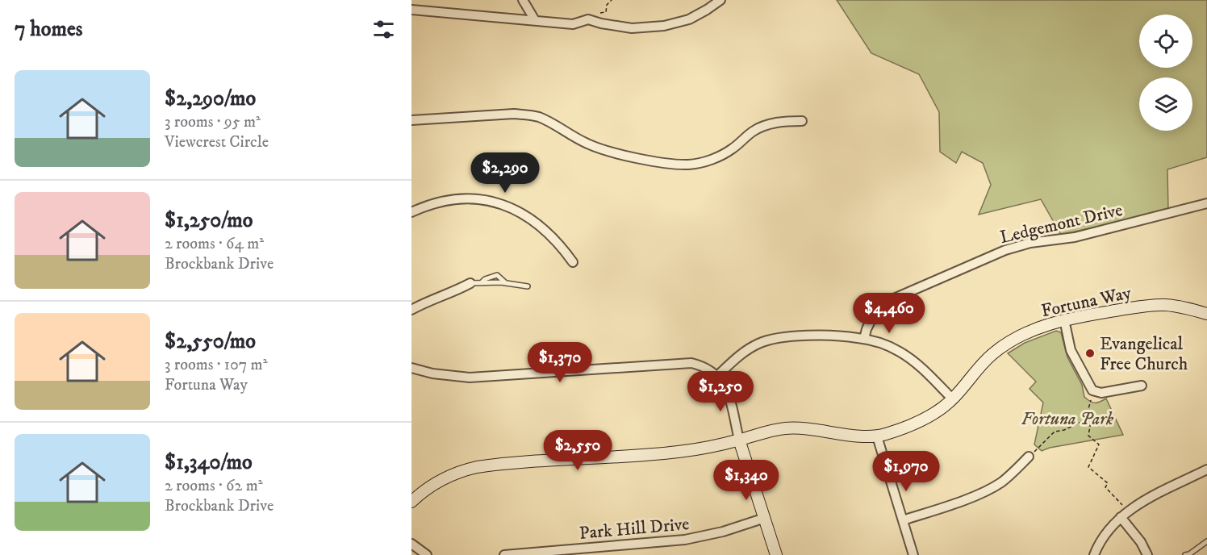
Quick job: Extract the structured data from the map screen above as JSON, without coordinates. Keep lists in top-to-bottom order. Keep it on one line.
{"streets":{"street":["Ledgemont Drive","Fortuna Way","Park Hill Drive"]},"parks":["Fortuna Park"],"places":["Evangelical Free Church"],"page":{"heading":"7 homes","list":[{"name":"$2,290/mo","note":"3 rooms · 95 m² · Viewcrest Circle"},{"name":"$1,250/mo","note":"2 rooms · 64 m² · Brockbank Drive"},{"name":"$2,550/mo","note":"3 rooms · 107 m² · Fortuna Way"},{"name":"$1,340/mo","note":"2 rooms · 62 m² · Brockbank Drive"}],"price":["$2,290","$4,460","$1,370","$1,250","$2,550","$1,970","$1,340"]}}
